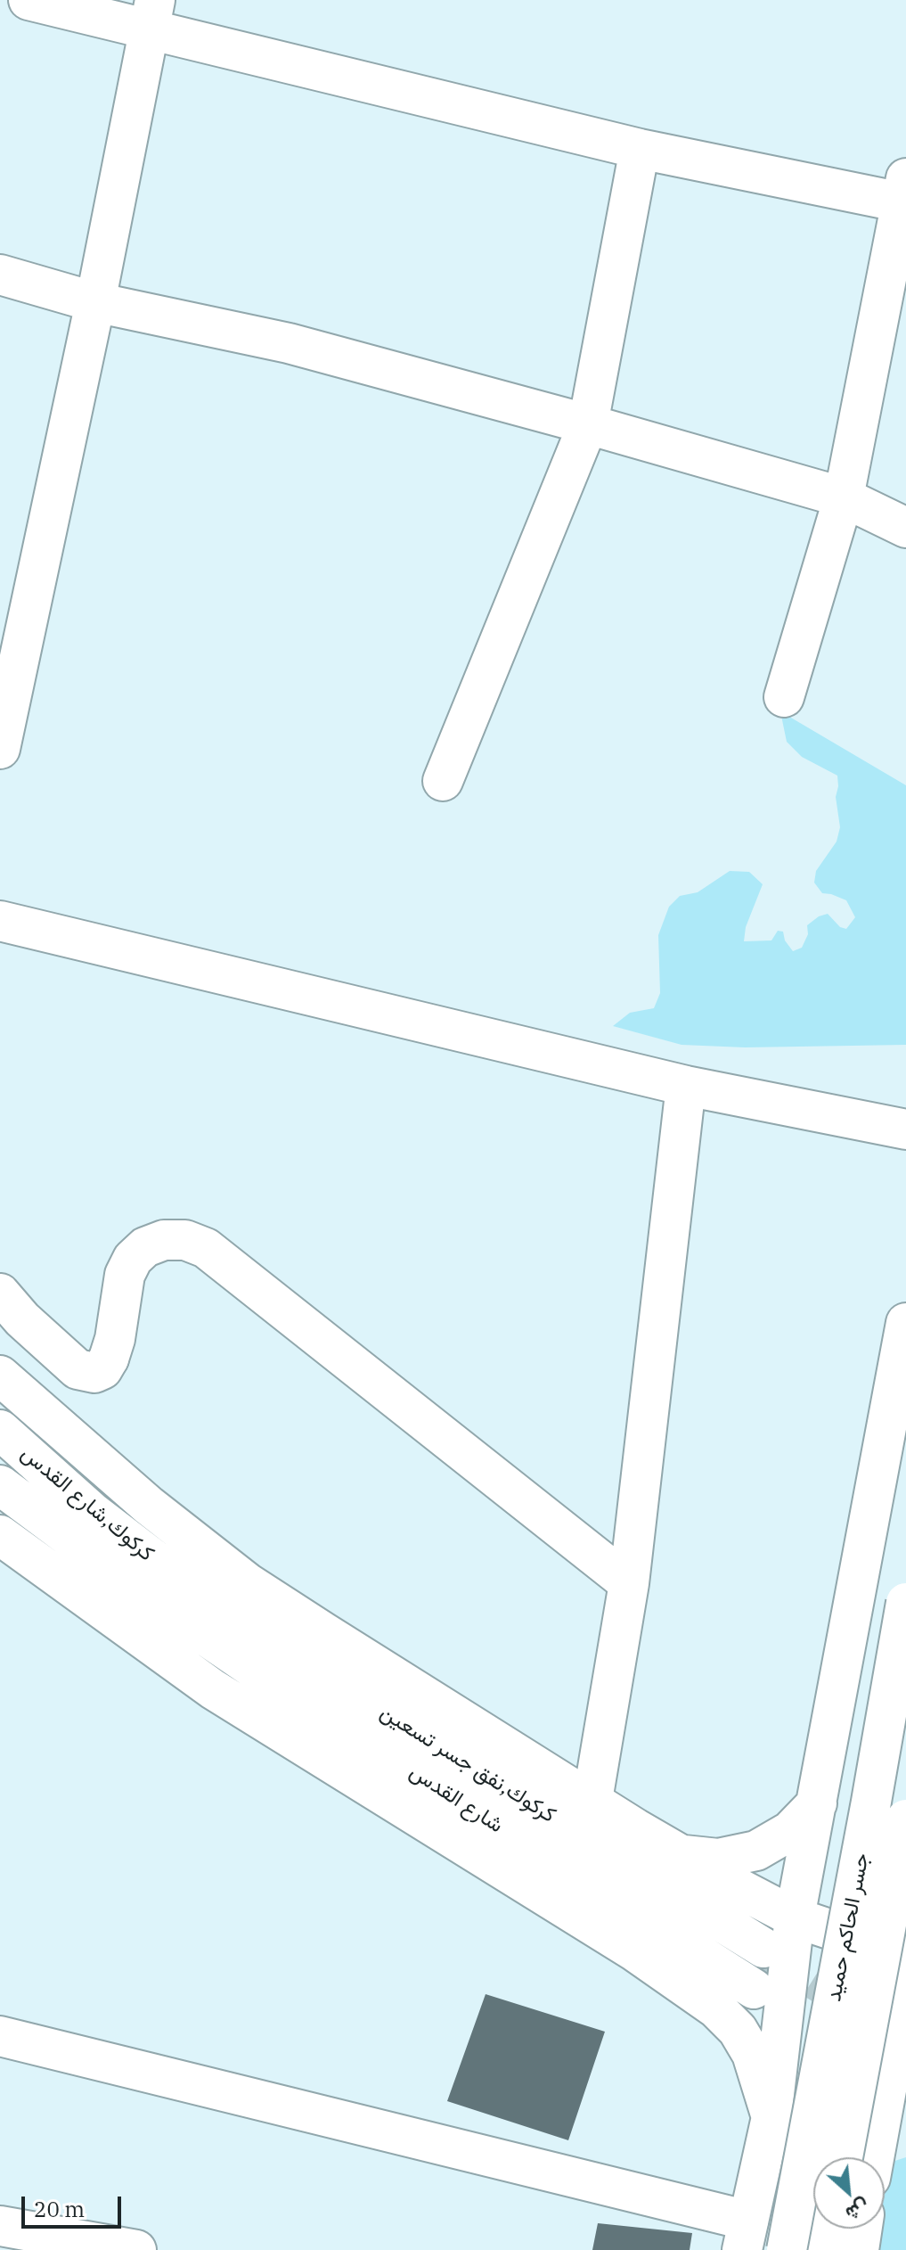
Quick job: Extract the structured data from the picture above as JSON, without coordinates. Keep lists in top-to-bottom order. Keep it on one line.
{"streets":{"street":["كركوك,شارع القدس","كركوك,نفق جسر تسعين","شارع القدس","جسر الحاكم حميد"]},"crossings":[["كركوك,شارع القدس","كركوك,نفق جسر تسعين"],["كركوك,شارع القدس","شارع القدس"],["كركوك,نفق جسر تسعين","شارع القدس"]],"scale_bar":"20 m","north":"bottom right"}
